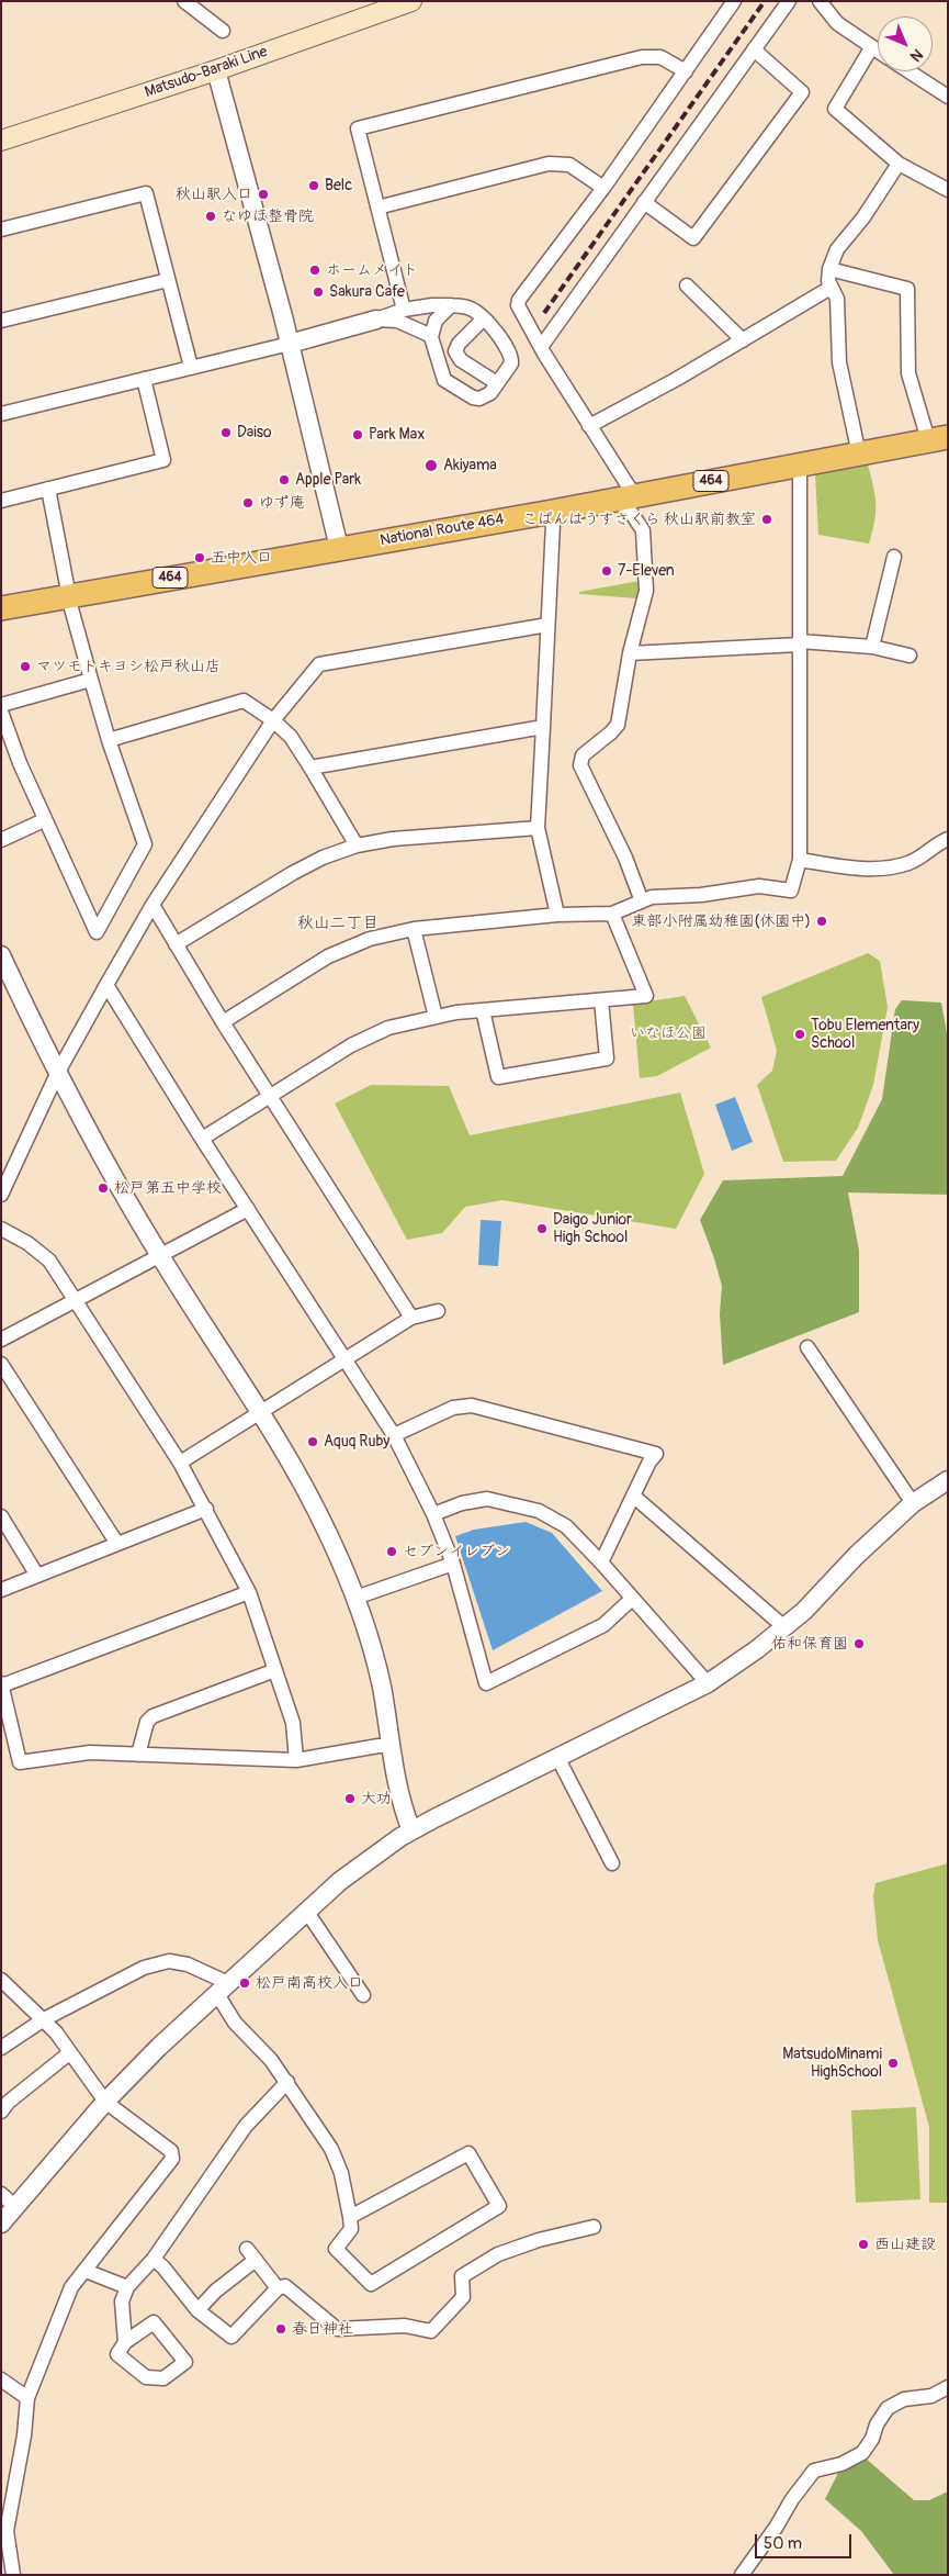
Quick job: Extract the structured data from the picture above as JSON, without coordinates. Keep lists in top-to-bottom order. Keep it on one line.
{"streets":{"highway":["464","National Route 464"],"main road":["Matsudo-Baraki Line"]},"districts":["秋山二丁目"],"parks":["いなほ公園"],"places":["Belc","秋山駅入口","なゆほ整骨院","ホームメイト","Sakura Cafe","Daiso","Park Max","Akiyama","Apple Park","ゆず庵","こぱんはうすさくら 秋山駅前教室","五中入口","7-Eleven","マツモトキヨシ松戸秋山店","東部小附属幼稚園(休園中)","Tobu Elementary School","松戸第五中学校","Daigo Junior High School","Aquq Ruby","セブンイレブン","佑和保育園","大功","松戸南高校入口","MatsudoMinami HighSchool","西山建設","春日神社"],"scale_bar":"50 m","north":"bottom right"}
